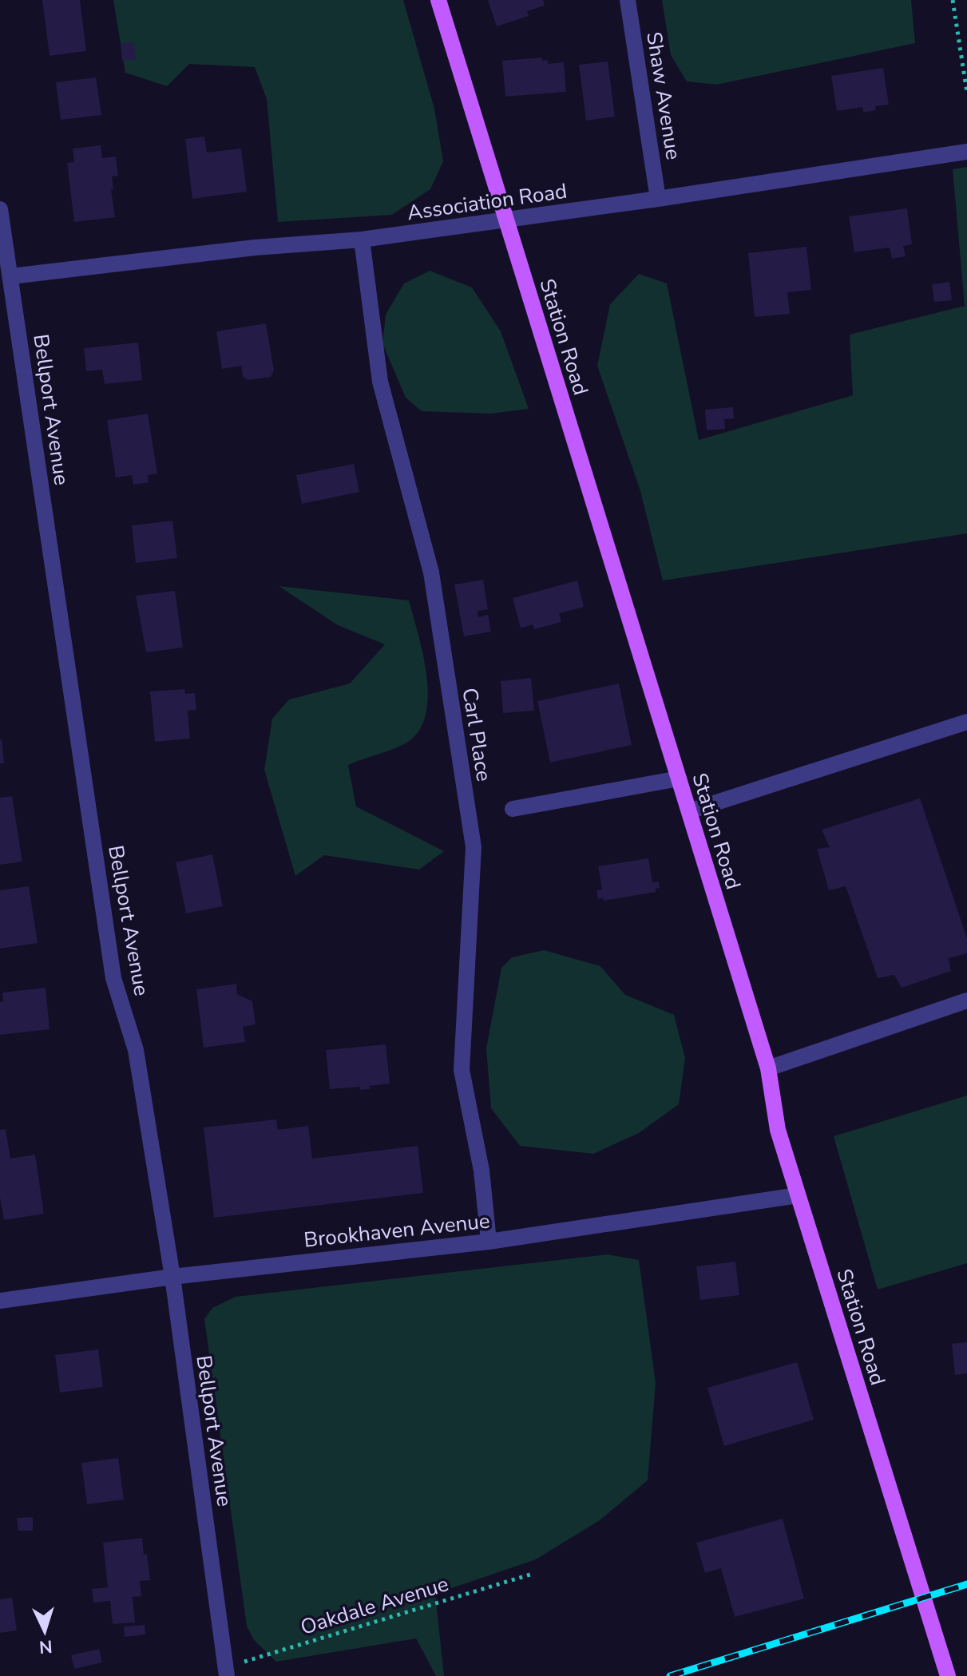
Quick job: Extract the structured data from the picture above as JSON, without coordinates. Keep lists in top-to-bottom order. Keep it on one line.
{"streets":{"main road":["Station Road"],"street":["Shaw Avenue","Association Road","Bellport Avenue","Carl Place","Brookhaven Avenue"],"path":["Oakdale Avenue"]},"crossings":[["Shaw Avenue","Association Road"],["Association Road","Station Road"],["Association Road","Bellport Avenue"],["Association Road","Carl Place"],["Station Road","Brookhaven Avenue"],["Bellport Avenue","Brookhaven Avenue"],["Bellport Avenue","Oakdale Avenue"],["Carl Place","Brookhaven Avenue"]],"north":"bottom"}
